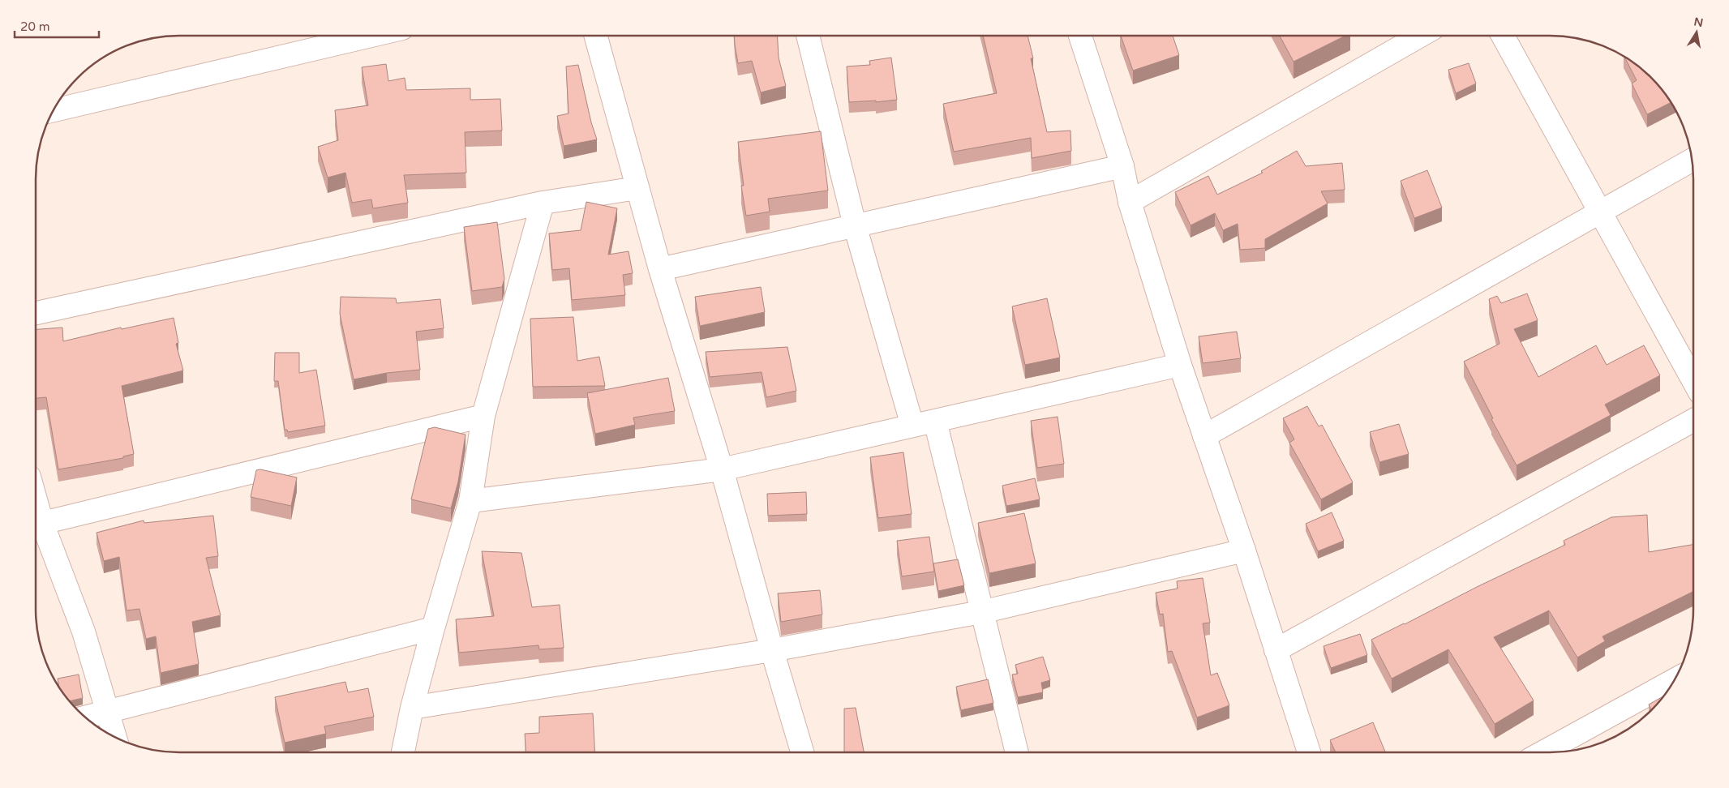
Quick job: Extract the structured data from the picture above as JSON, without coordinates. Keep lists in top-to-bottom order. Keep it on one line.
{"scale_bar":"20 m","north":"top"}
